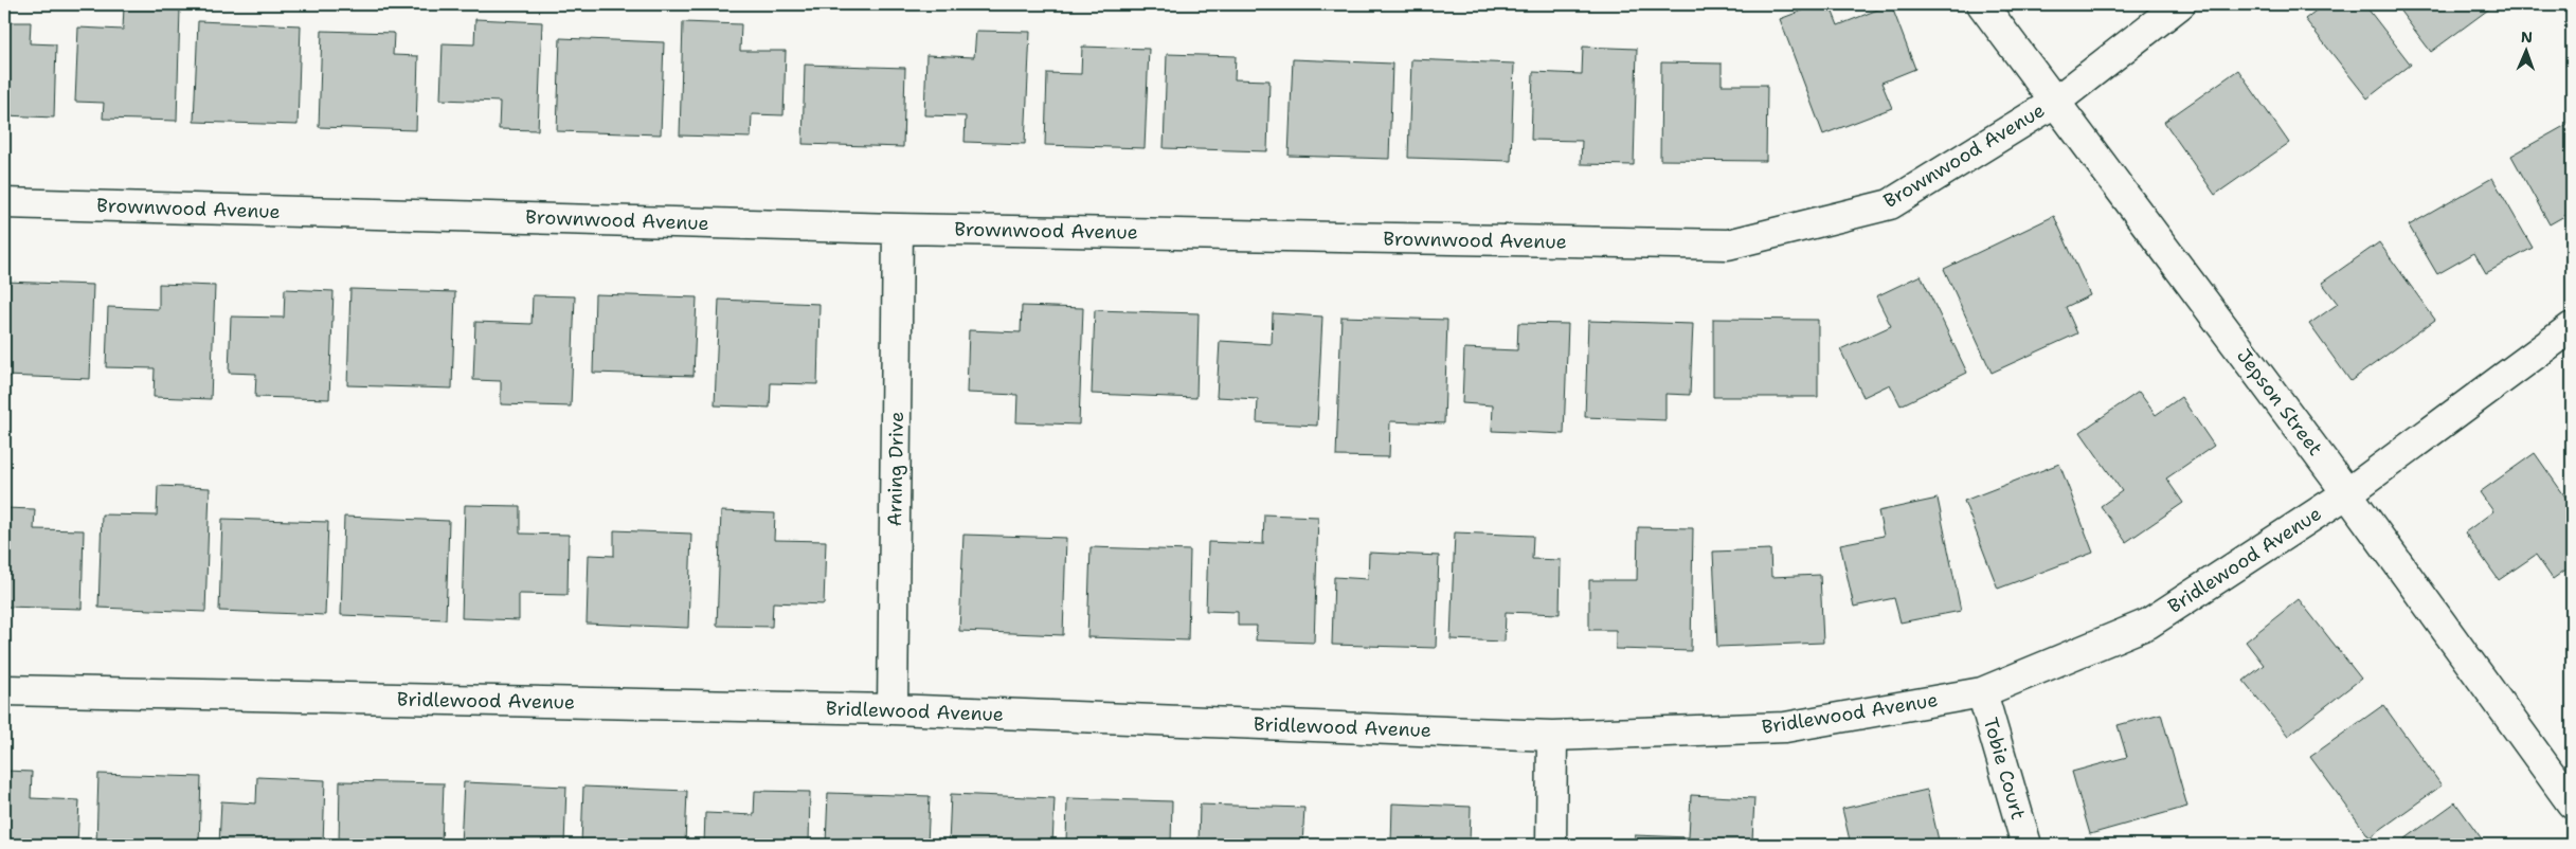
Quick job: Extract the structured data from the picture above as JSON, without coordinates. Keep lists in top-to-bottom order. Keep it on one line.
{"streets":{"street":["Brownwood Avenue","Jepson Street","Arning Drive","Bridlewood Avenue","Tobie Court"]},"crossings":[["Brownwood Avenue","Jepson Street"],["Brownwood Avenue","Arning Drive"],["Jepson Street","Bridlewood Avenue"],["Arning Drive","Bridlewood Avenue"],["Bridlewood Avenue","Tobie Court"]],"north":"top"}
